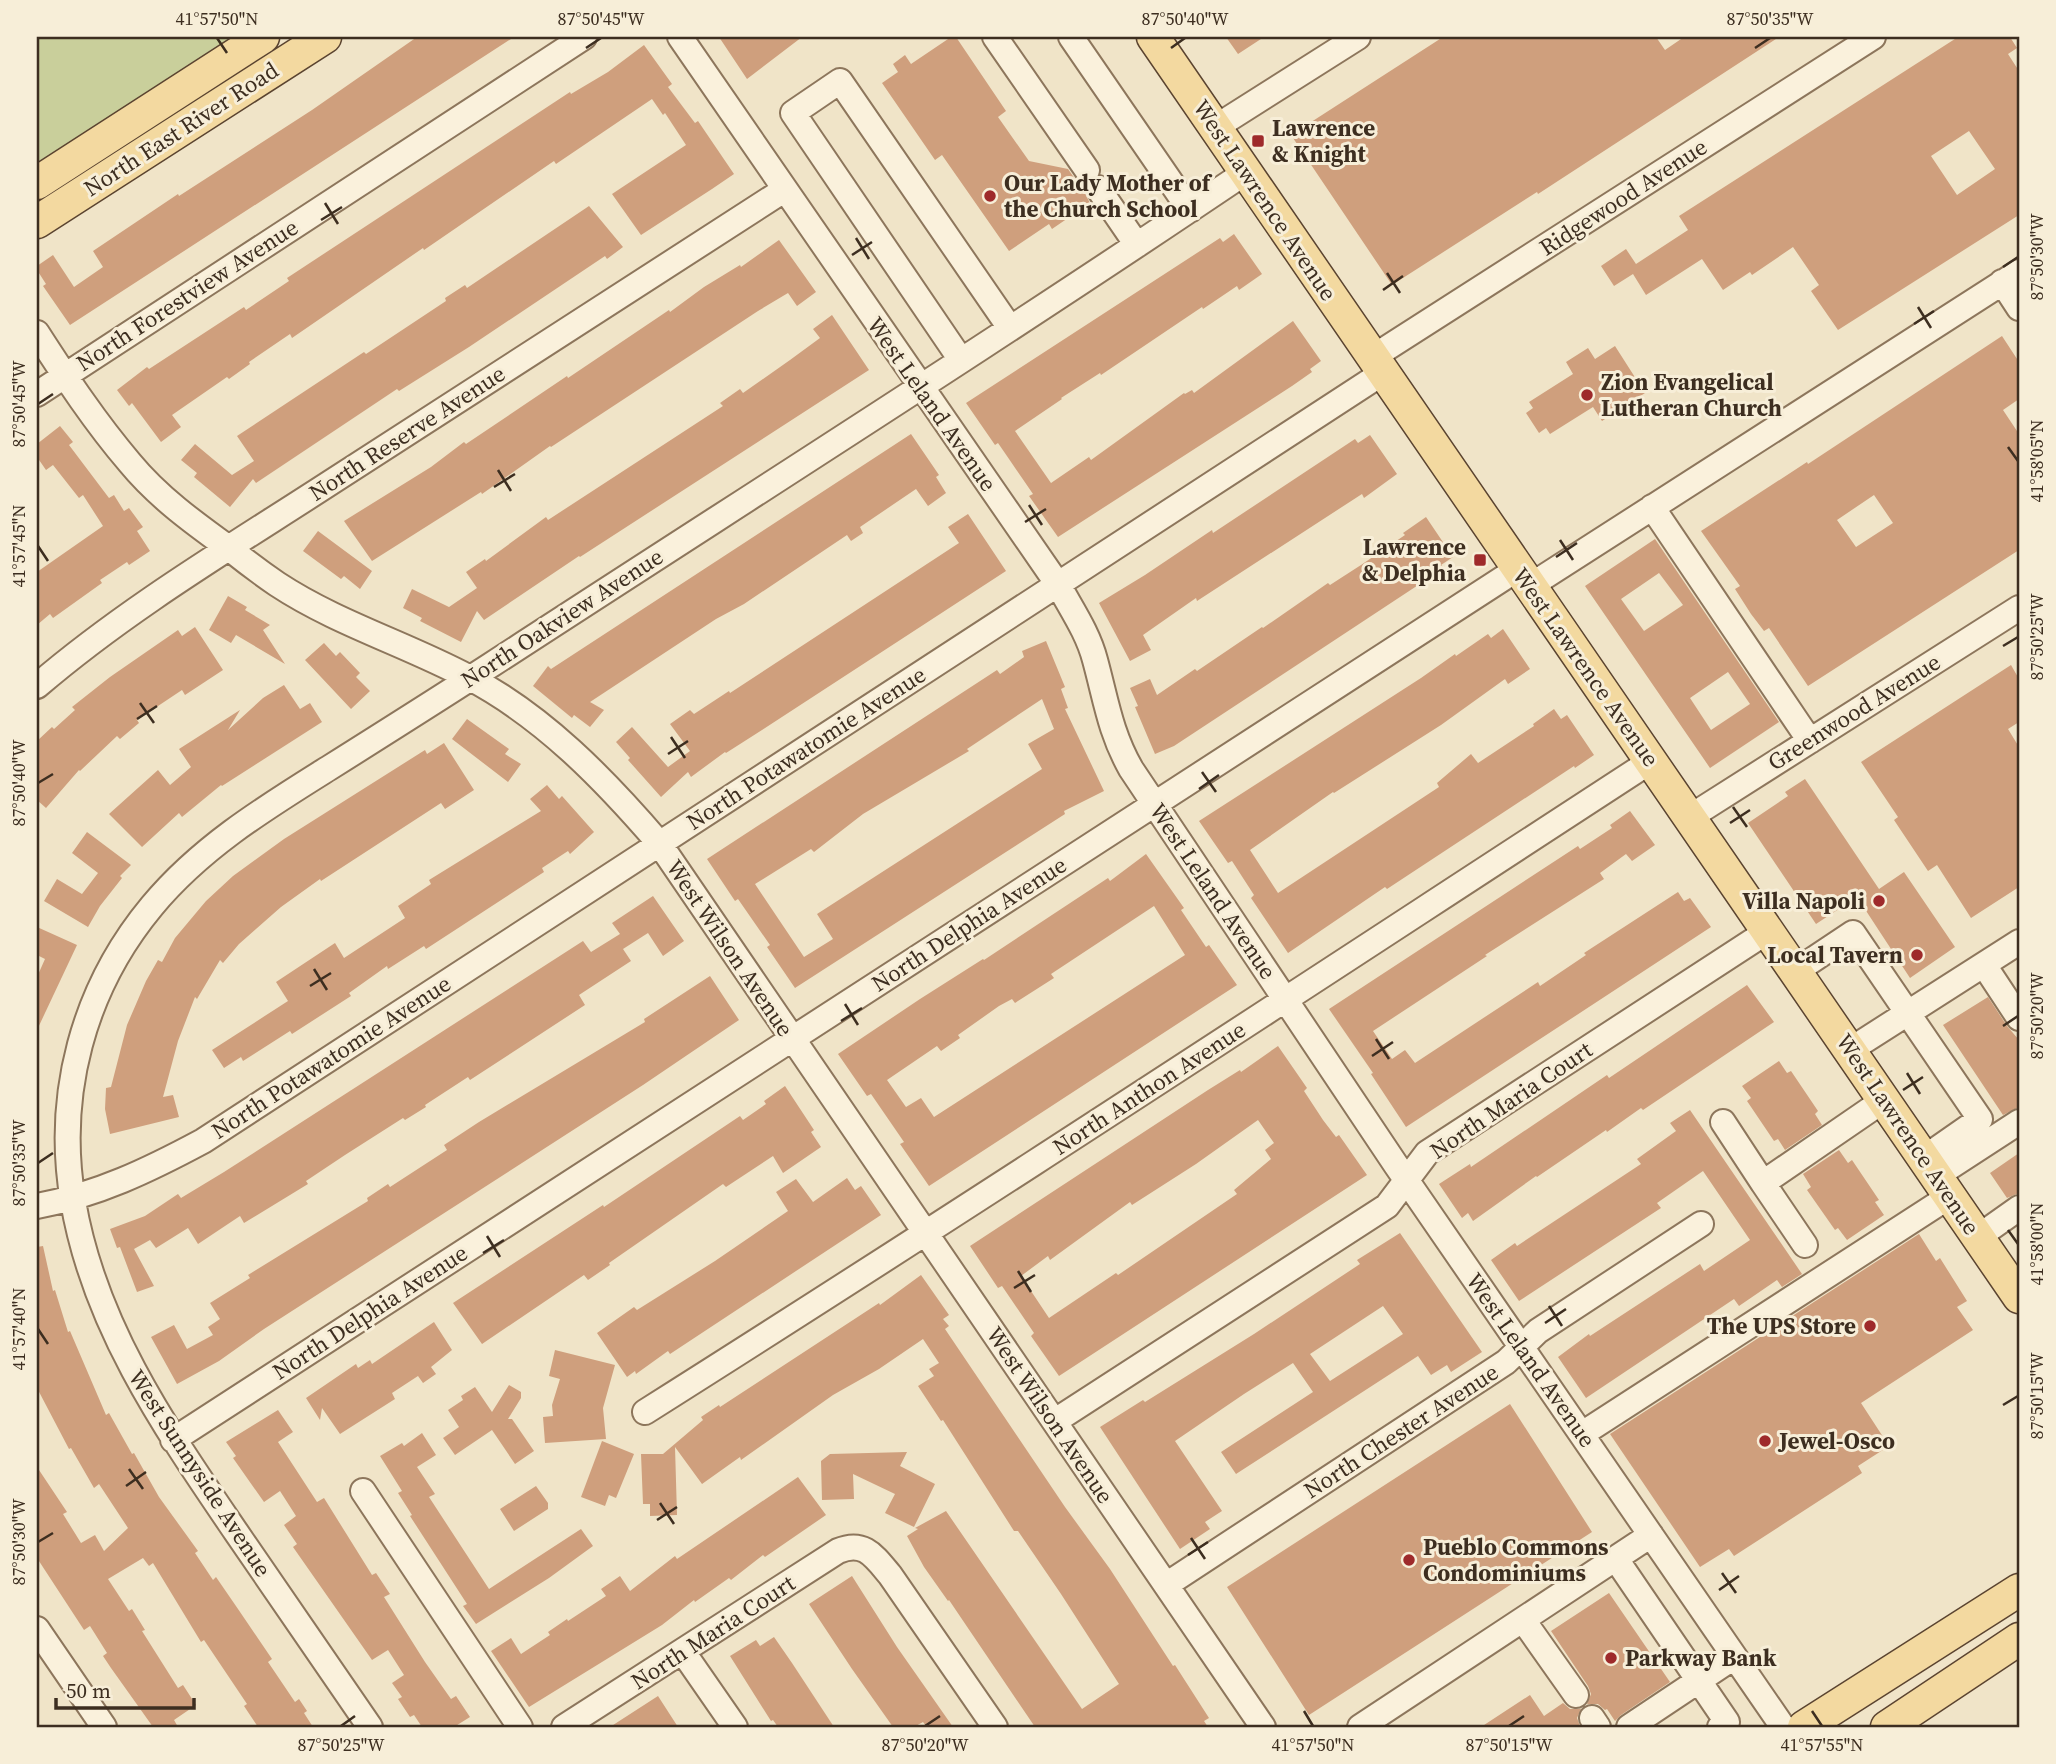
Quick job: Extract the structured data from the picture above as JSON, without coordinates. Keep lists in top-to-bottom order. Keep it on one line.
{"streets":{"main road":["North East River Road","West Lawrence Avenue"],"street":["Ridgewood Avenue","North Forestview Avenue","West Leland Avenue","North Reserve Avenue","North Oakview Avenue","Greenwood Avenue","North Potawatomie Avenue","North Delphia Avenue","West Wilson Avenue","North Anthon Avenue","North Maria Court","North Chester Avenue","West Sunnyside Avenue"]},"crossings":[["Ridgewood Avenue","West Lawrence Avenue"],["Ridgewood Avenue","North Potawatomie Avenue"],["West Lawrence Avenue","North Oakview Avenue"],["West Lawrence Avenue","Greenwood Avenue"],["West Lawrence Avenue","North Potawatomie Avenue"],["West Lawrence Avenue","North Delphia Avenue"],["West Lawrence Avenue","North Anthon Avenue"],["West Lawrence Avenue","North Maria Court"],["North Forestview Avenue","West Wilson Avenue"],["West Leland Avenue","North Reserve Avenue"],["West Leland Avenue","North Oakview Avenue"],["West Leland Avenue","North Potawatomie Avenue"],["West Leland Avenue","North Delphia Avenue"],["West Leland Avenue","North Anthon Avenue"],["West Leland Avenue","North Maria Court"],["West Leland Avenue","North Chester Avenue"],["North Reserve Avenue","West Wilson Avenue"],["North Oakview Avenue","North Potawatomie Avenue"],["North Oakview Avenue","West Wilson Avenue"],["North Oakview Avenue","West Sunnyside Avenue"],["North Potawatomie Avenue","West Wilson Avenue"],["North Potawatomie Avenue","West Sunnyside Avenue"],["North Delphia Avenue","West Wilson Avenue"],["North Delphia Avenue","West Sunnyside Avenue"],["West Wilson Avenue","North Anthon Avenue"],["West Wilson Avenue","North Maria Court"],["West Wilson Avenue","North Chester Avenue"]],"places":{"transit":["Lawrence & Knight","Lawrence & Delphia"],"other":["Our Lady Mother of the Church School","Zion Evangelical Lutheran Church","Villa Napoli","Local Tavern","The UPS Store","Jewel-Osco","Pueblo Commons Condominiums","Parkway Bank"]},"scale_bar":"50 m","coordinates":["41°57'50\"N","87°50'45\"W","87°50'40\"W","87°50'35\"W","87°50'30\"W","41°58'05\"N","41°57'45\"N","87°50'25\"W","87°50'20\"W","41°58'00\"N","41°57'40\"N","87°50'15\"W","41°57'55\"N"]}
